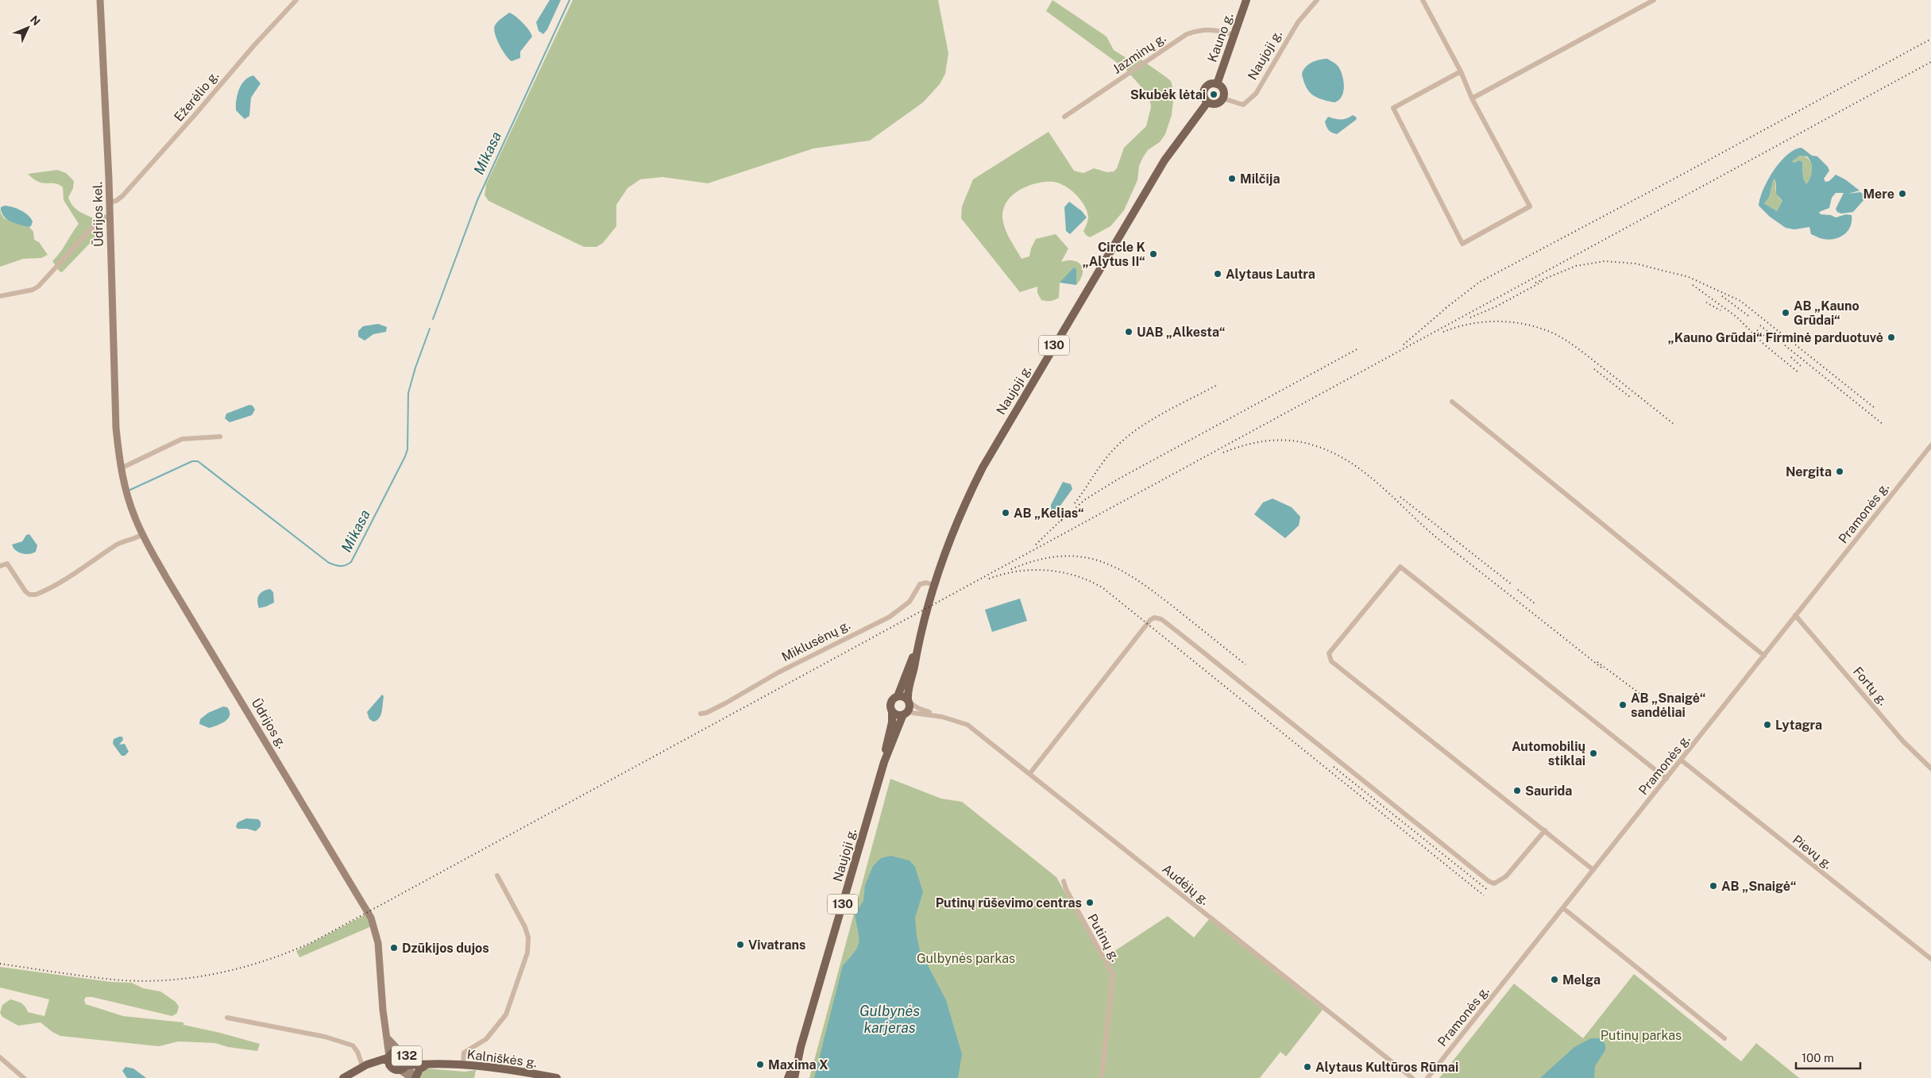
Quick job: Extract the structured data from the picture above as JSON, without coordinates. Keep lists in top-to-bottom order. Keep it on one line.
{"streets":{"main road":["Kauno g.","Naujoji g.","Ūdrijos kel.","130","Ūdrijos g.","132","Kalniškės g."],"street":["Jazminų g.","Ežerėlio g.","Pramonės g.","Miklusėnų g.","Fortų g.","Pievų g.","Audėjų g.","Putinų g."]},"crossings":[["Kauno g.","Jazminų g."],["Kauno g.","Naujoji g."],["Naujoji g.","130"],["Naujoji g.","Miklusėnų g."],["Naujoji g.","Audėjų g."],["Ežerėlio g.","Ūdrijos kel."],["Ūdrijos kel.","Ūdrijos g."],["130","Audėjų g."],["Pramonės g.","Fortų g."],["Pramonės g.","Pievų g."],["Ūdrijos g.","132"],["132","Kalniškės g."]],"water":["Mikasa","Gulbynės karjeras"],"parks":["Gulbynės parkas","Putinų parkas"],"places":["Skubėk lėtai","Milčija","Mere","Circle K „Alytus II“","Alytaus Lautra","AB „Kauno Grūdai“","UAB „Alkesta“","„Kauno Grūdai“ Firminė parduotuvė","Nergita","AB „Kelias“","AB „Snaigė“ sandėliai","Lytagra","Automobilių stiklai","Saurida","AB „Snaigė“","Putinų rūševimo centras","Vivatrans","Dzūkijos dujos","Melga","Maxima X","Alytaus Kultūros Rūmai"],"scale_bar":"100 m","north":"top right"}
